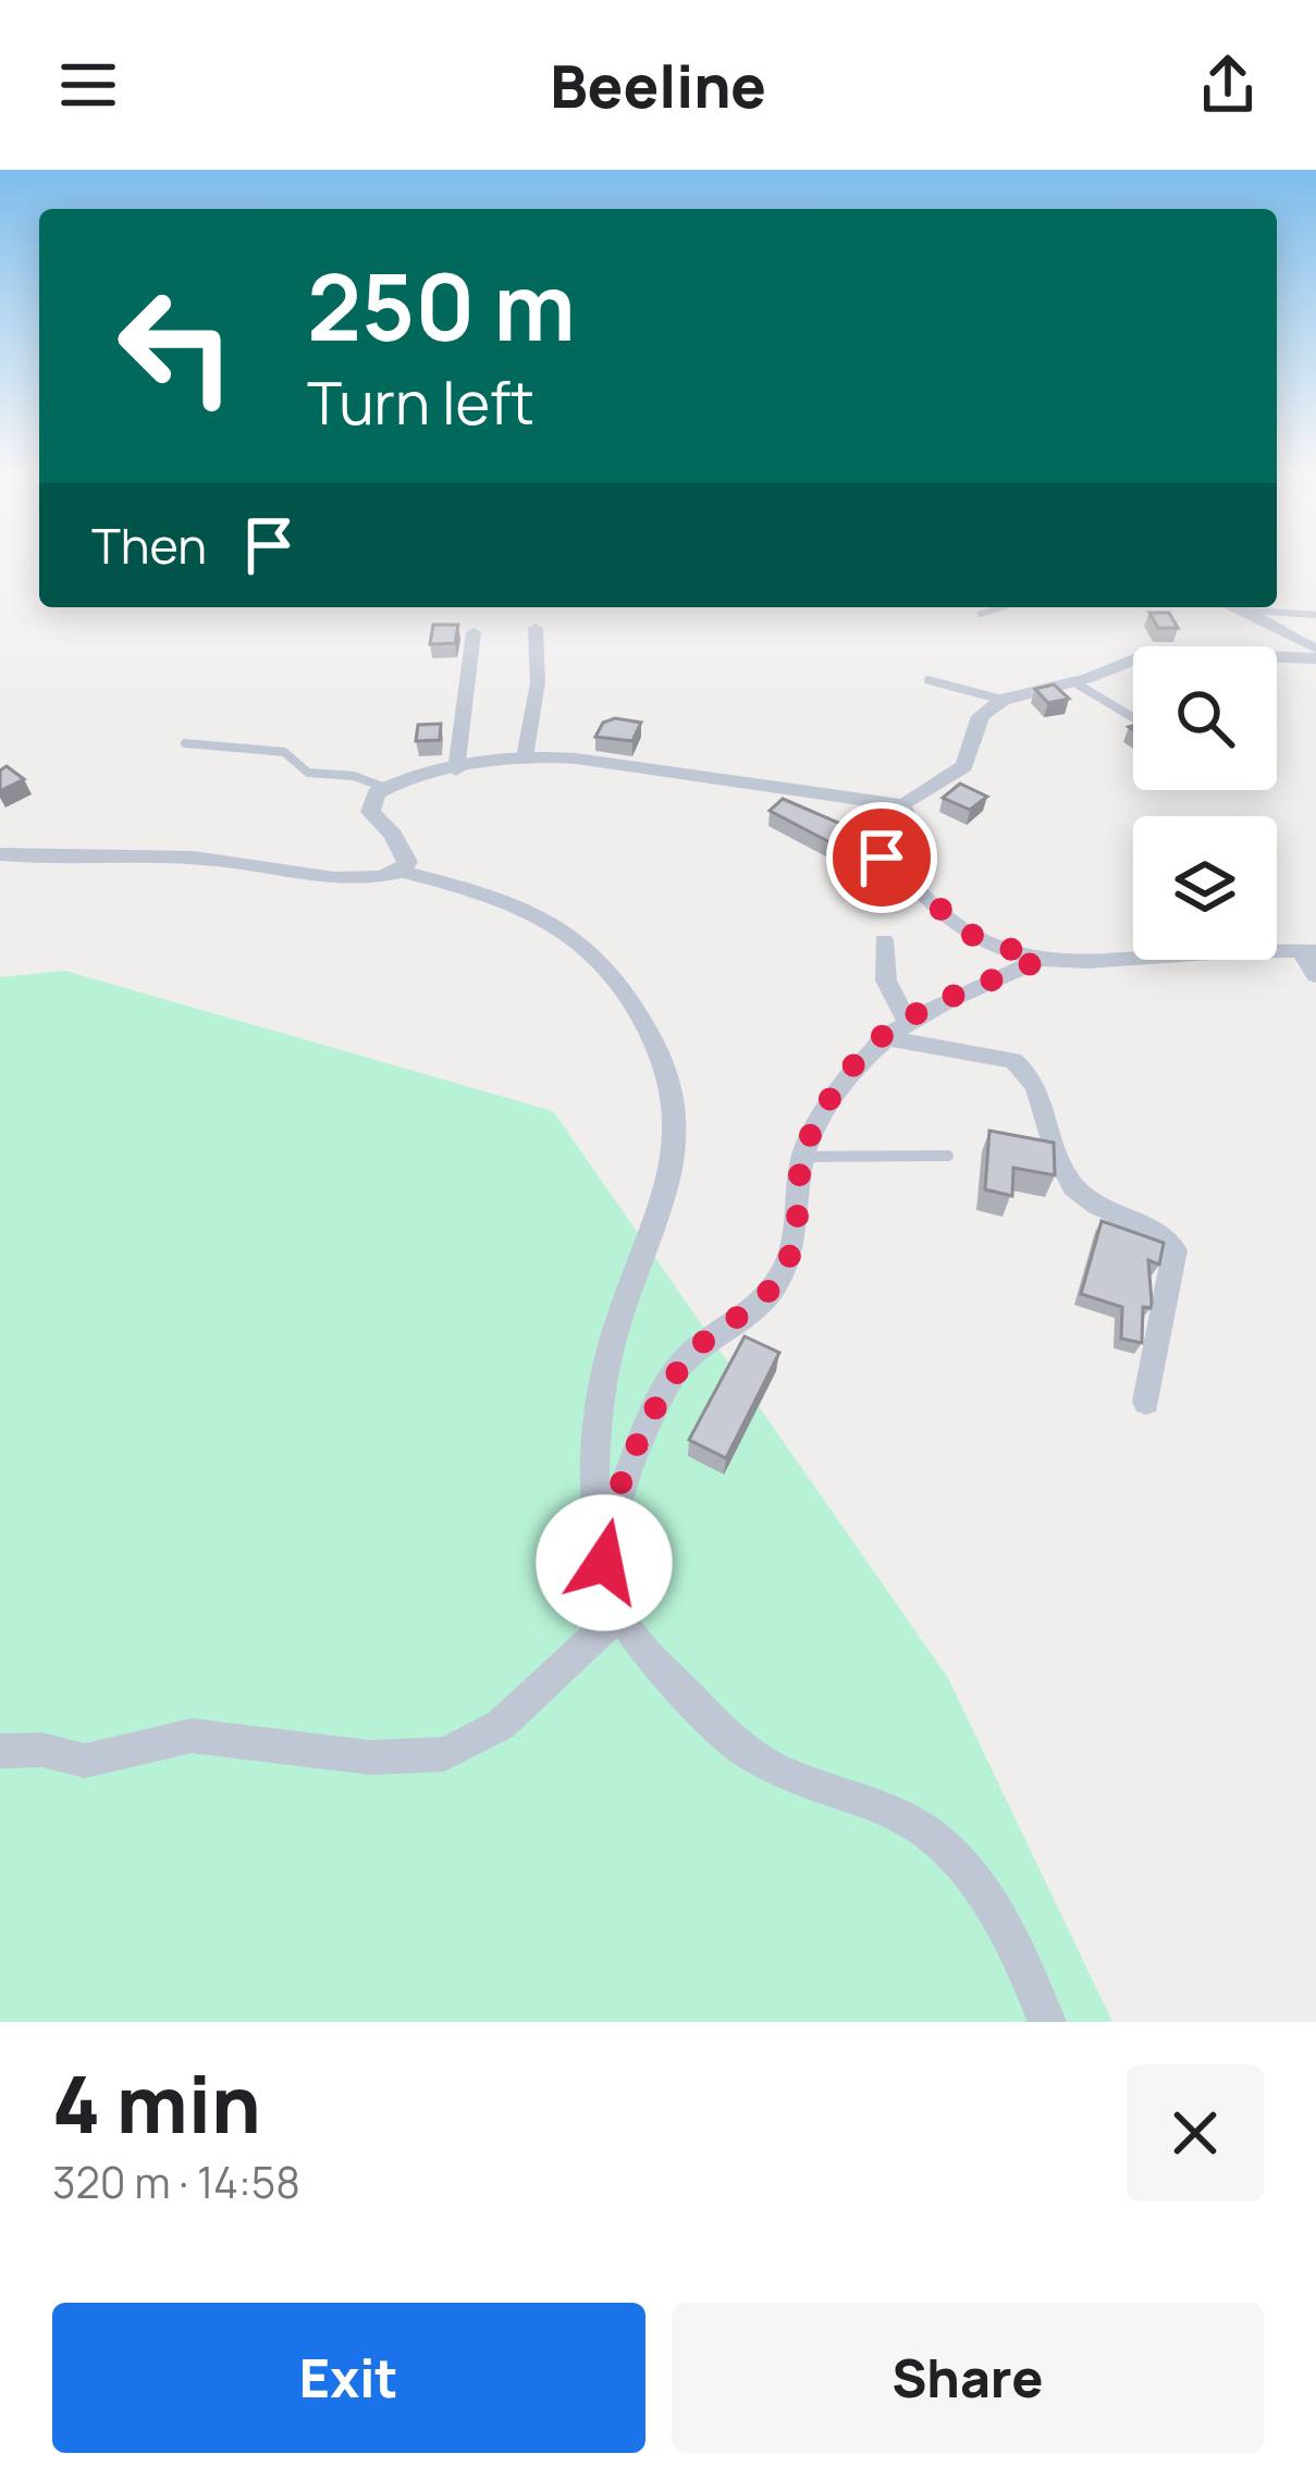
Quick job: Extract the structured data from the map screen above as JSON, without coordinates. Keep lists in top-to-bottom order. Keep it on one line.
{"page":{"header":"Beeline","turn":["250 m","Turn left"],"then":"Then","heading":["4 min","320 m · 14:58"],"buttons":["Exit","Share"]}}
